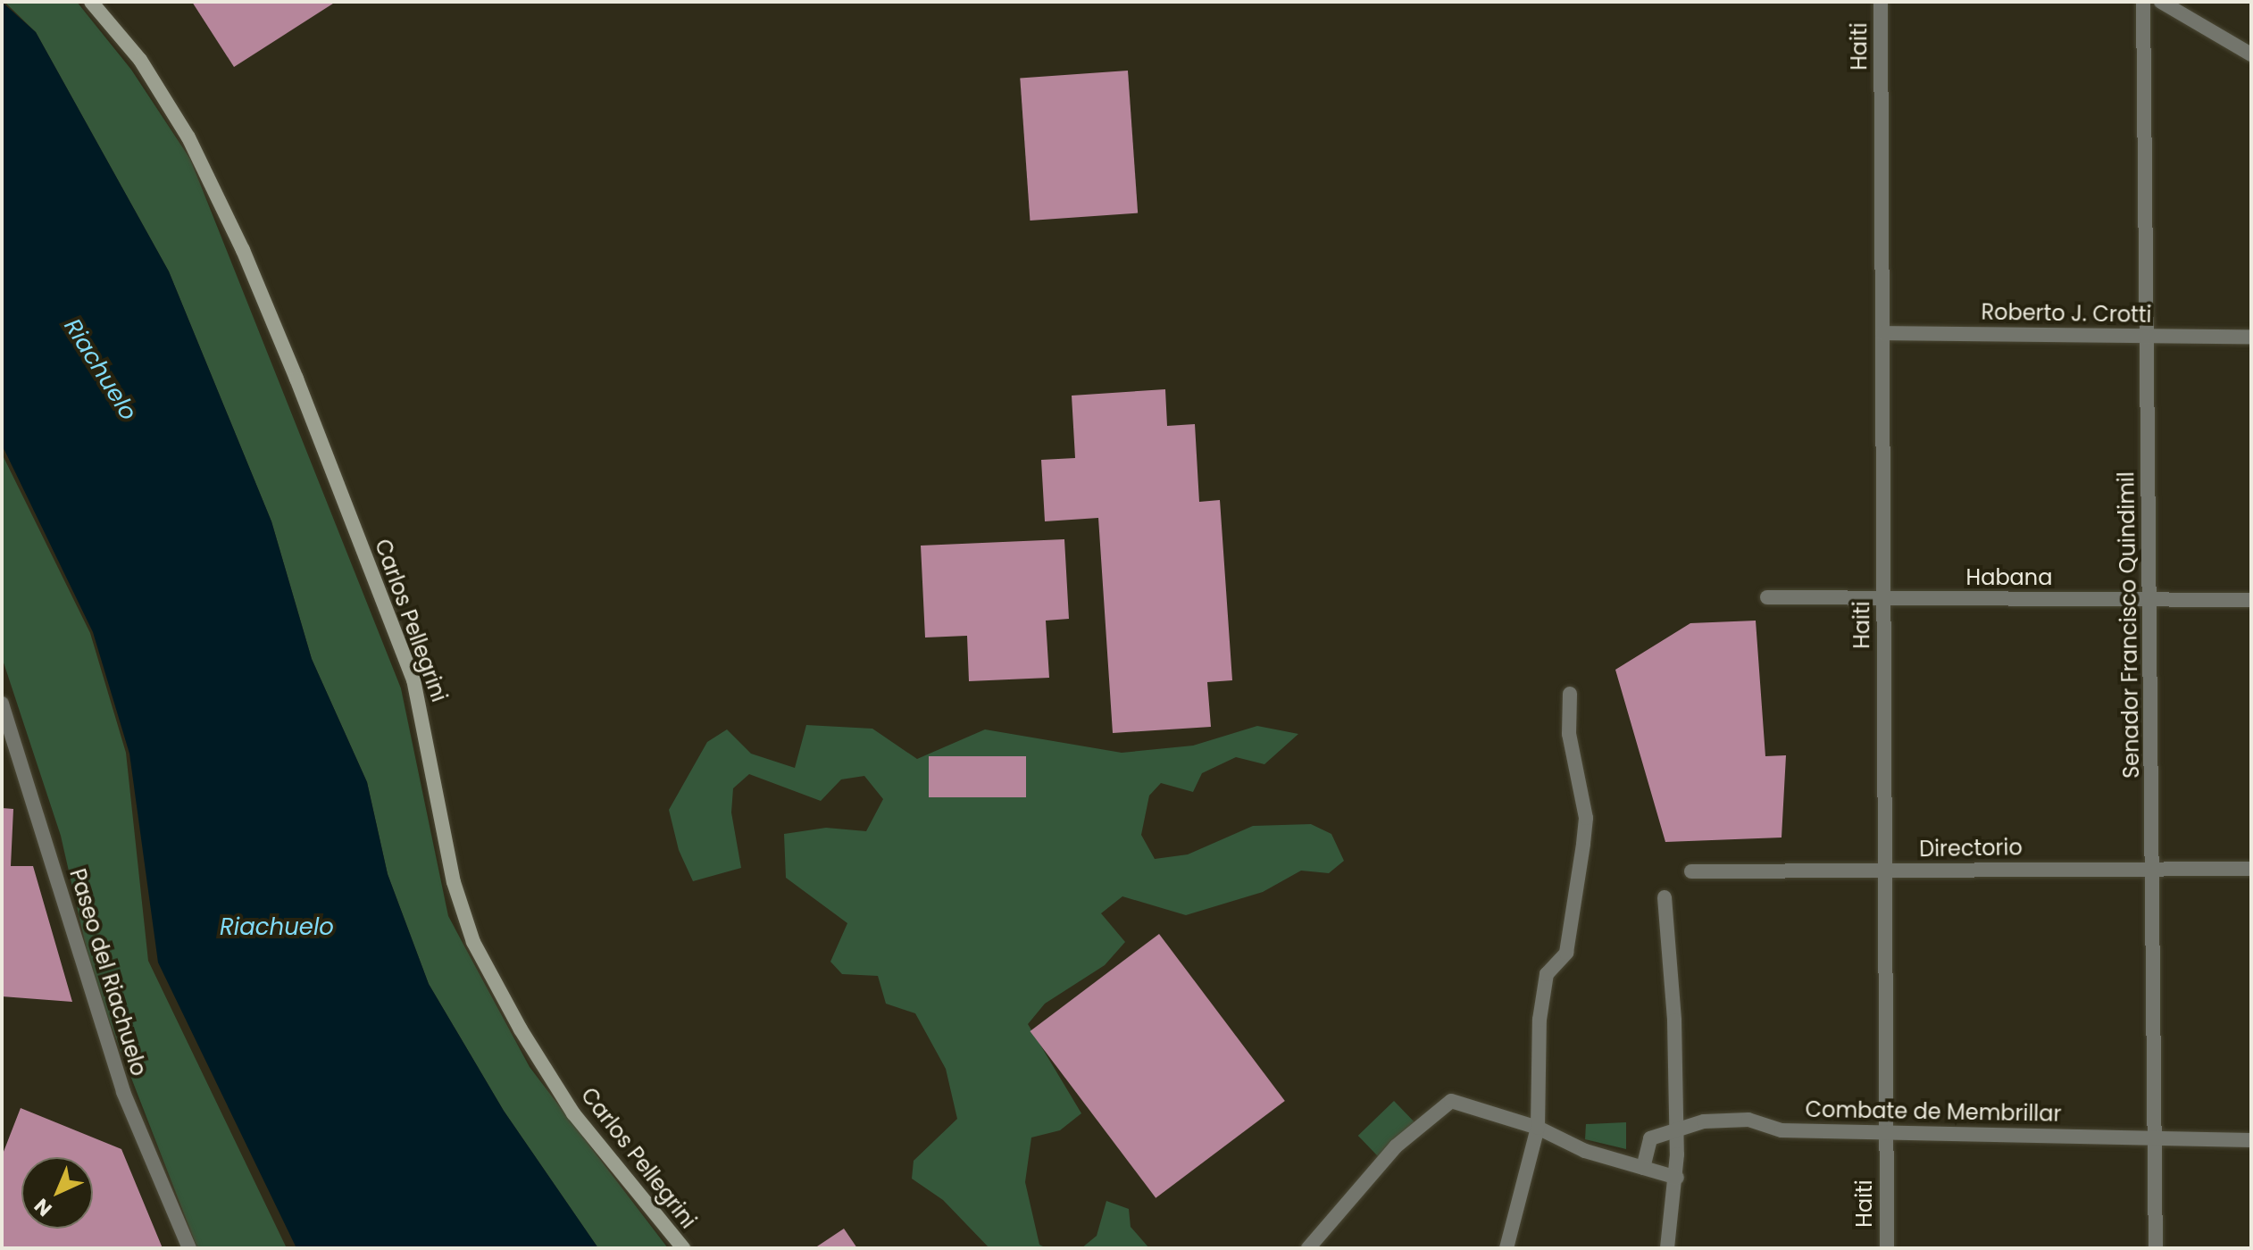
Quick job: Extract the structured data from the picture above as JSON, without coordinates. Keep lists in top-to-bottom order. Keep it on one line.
{"streets":{"street":["Haiti","Roberto J. Crotti","Habana","Carlos Pellegrini","Senador Francisco Quindimil","Directorio","Paseo del Riachuelo","Combate de Membrillar"]},"crossings":[["Haiti","Roberto J. Crotti"],["Haiti","Habana"],["Haiti","Directorio"],["Haiti","Combate de Membrillar"],["Roberto J. Crotti","Senador Francisco Quindimil"],["Habana","Senador Francisco Quindimil"],["Senador Francisco Quindimil","Directorio"],["Senador Francisco Quindimil","Combate de Membrillar"]],"water":["Riachuelo"],"north":"bottom left"}
